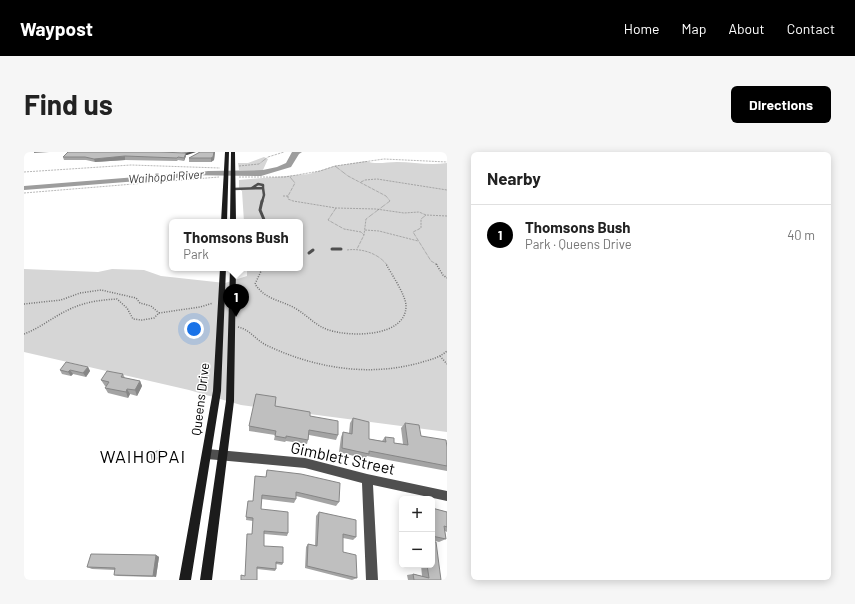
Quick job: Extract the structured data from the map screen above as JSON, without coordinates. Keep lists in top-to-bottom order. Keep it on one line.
{"streets":{"main road":["Queens Drive"],"street":["Gimblett Street"]},"crossings":[["Queens Drive","Gimblett Street"]],"districts":["WAIHOPAI"],"water":["Waihōpai River"],"page":{"header":"Waypost","nav":["Home","Map","About","Contact"],"buttons":"Directions","title":"Find us","heading":"Nearby","list":[{"mark":"1","name":"Thomsons Bush","note":"Park · Queens Drive","value":"40 m"}],"popup":["Thomsons Bush","Park"],"pins":"1","map_buttons":["+","−"]}}
